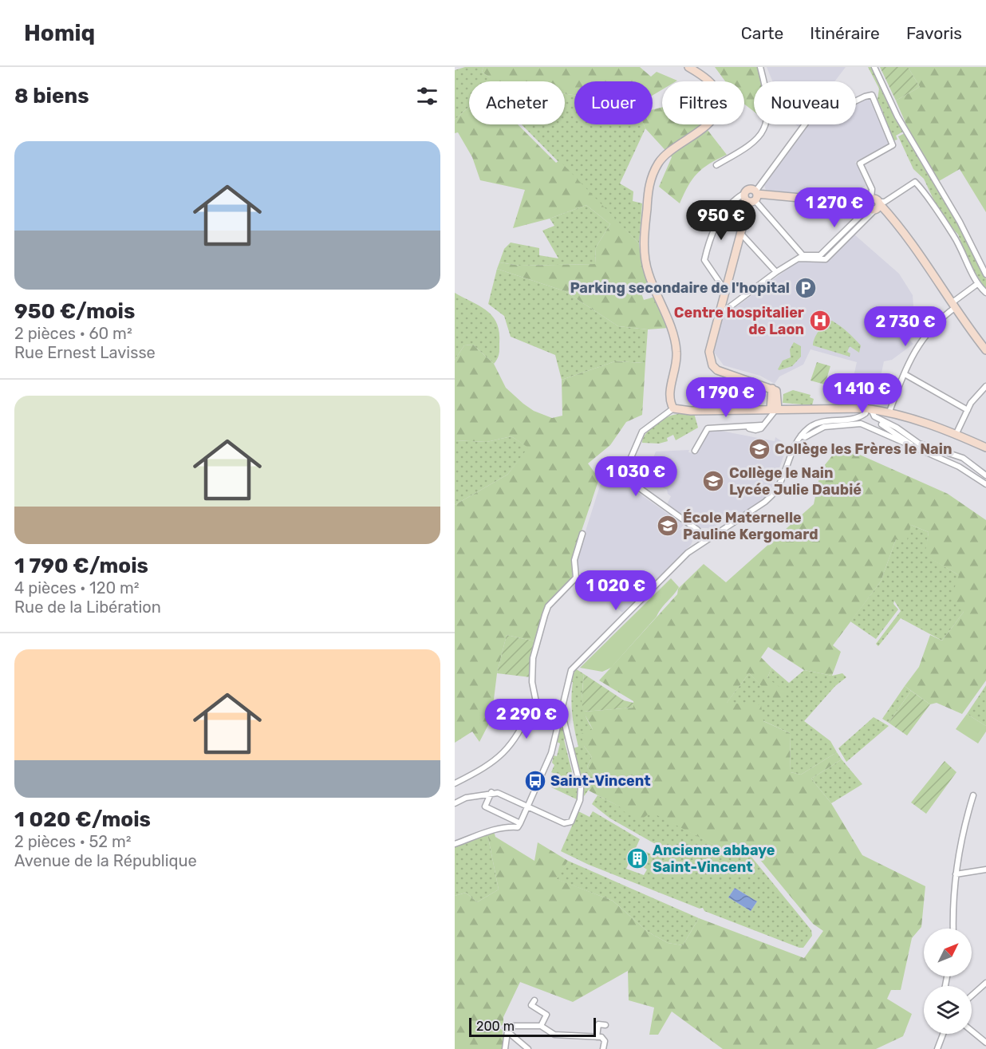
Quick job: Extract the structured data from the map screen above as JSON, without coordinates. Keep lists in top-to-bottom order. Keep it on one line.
{"places":{"parking":["Parking secondaire de l'hopital"],"hospital":["Centre hospitalier de Laon"],"school or university":["Collège les Frères le Nain","Collège le Nain Lycée Julie Daubié","École Maternelle Pauline Kergomard"],"bus stop":["Saint-Vincent"],"building":["Ancienne abbaye Saint-Vincent"]},"scale_bar":"200 m","north":"top right","page":{"header":"Homiq","nav":["Carte","Itinéraire","Favoris"],"heading":"8 biens","chip":["Acheter","Louer","Filtres","Nouveau"],"list":[{"name":"950 €/mois","note":"2 pièces · 60 m² · Rue Ernest Lavisse"},{"name":"1 790 €/mois","note":"4 pièces · 120 m² · Rue de la Libération"},{"name":"1 020 €/mois","note":"2 pièces · 52 m² · Avenue de la République"}],"price":["1 270 €","950 €","2 730 €","1 410 €","1 790 €","1 030 €","1 020 €","2 290 €"],"scale":"200 m"}}
